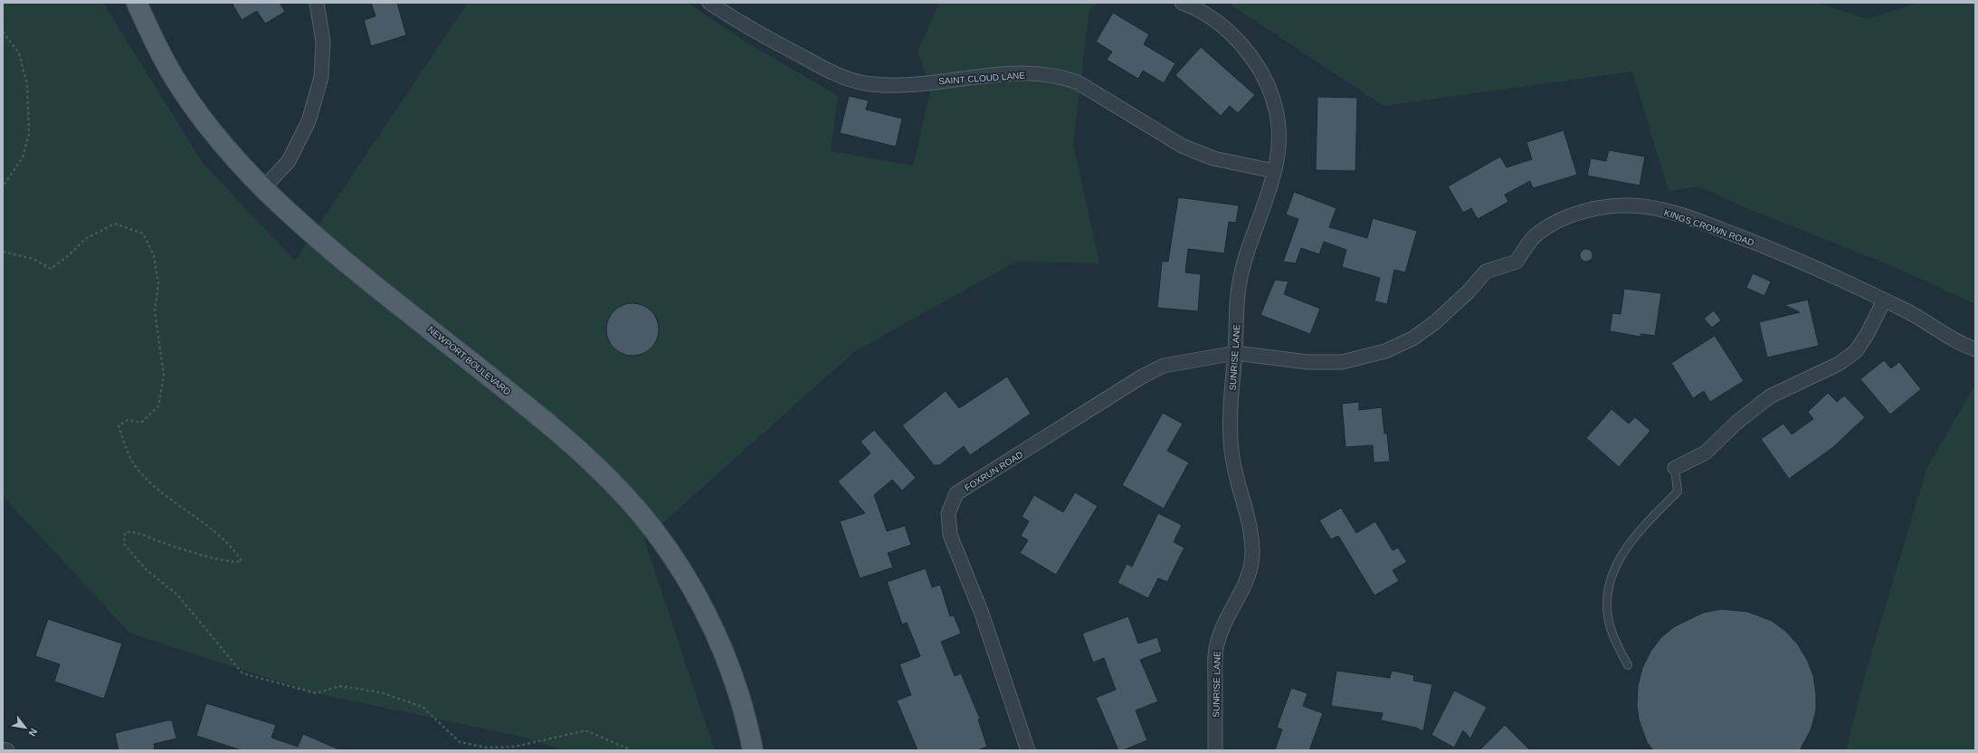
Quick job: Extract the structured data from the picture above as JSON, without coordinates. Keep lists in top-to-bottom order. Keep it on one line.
{"streets":{"main road":["NEWPORT BOULEVARD"],"street":["SAINT CLOUD LANE","KINGS CROWN ROAD","SUNRISE LANE","FOXRUN ROAD"]},"crossings":[["SAINT CLOUD LANE","SUNRISE LANE"],["KINGS CROWN ROAD","SUNRISE LANE"],["KINGS CROWN ROAD","FOXRUN ROAD"],["SUNRISE LANE","FOXRUN ROAD"]],"north":"bottom right"}
